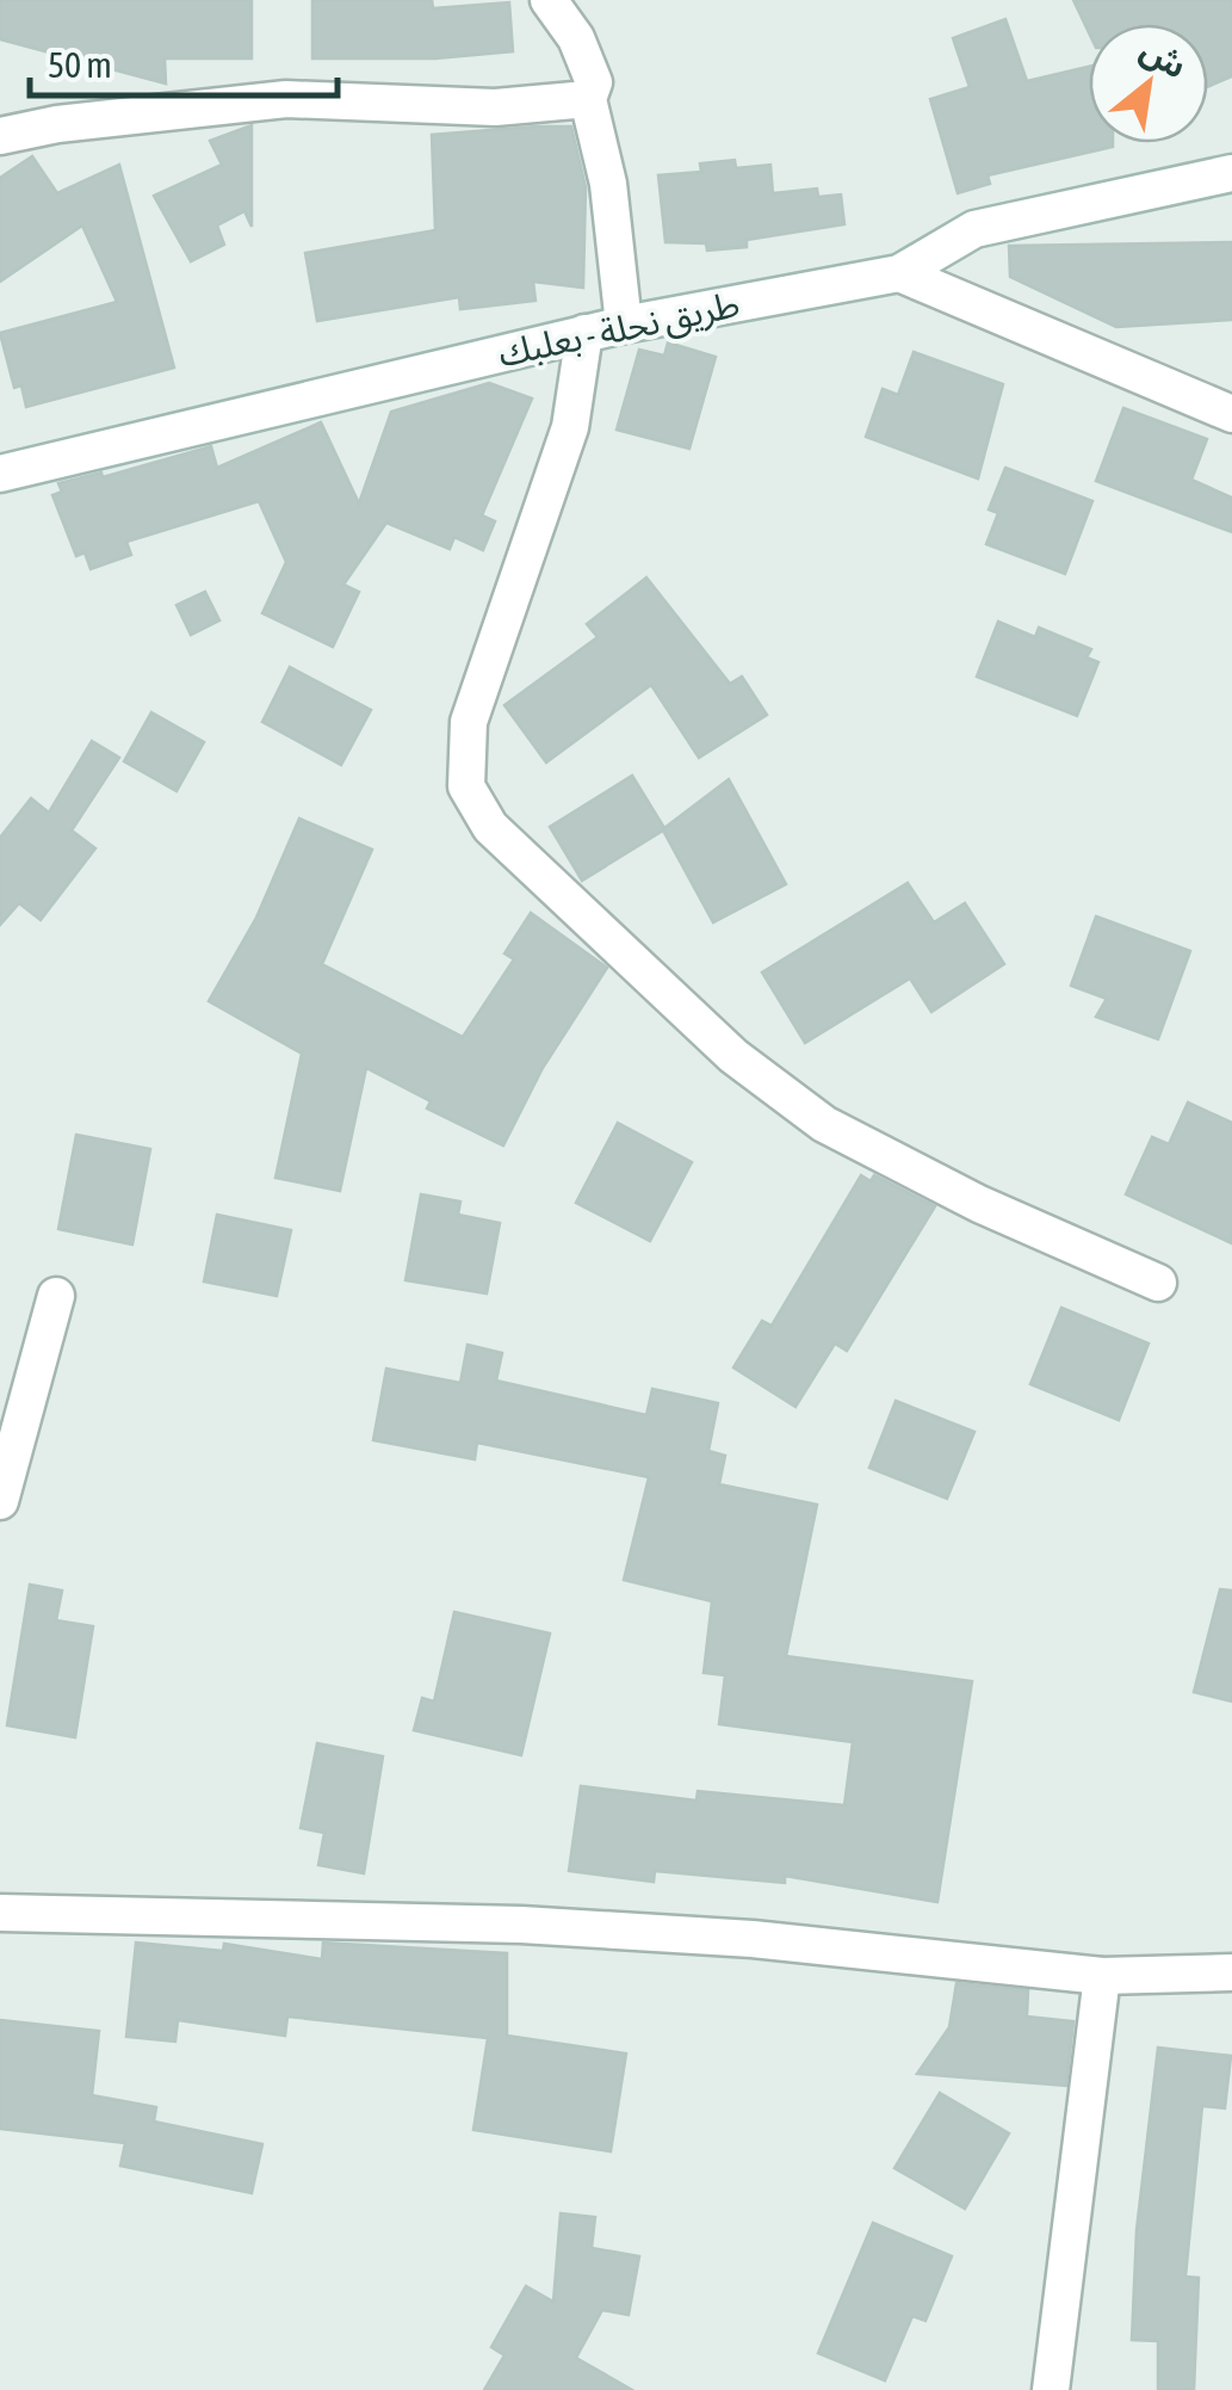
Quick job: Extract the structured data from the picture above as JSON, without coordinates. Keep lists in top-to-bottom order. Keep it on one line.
{"streets":{"street":["طريق نحلة - بعلبك"]},"scale_bar":"50 m","north":"top right"}
